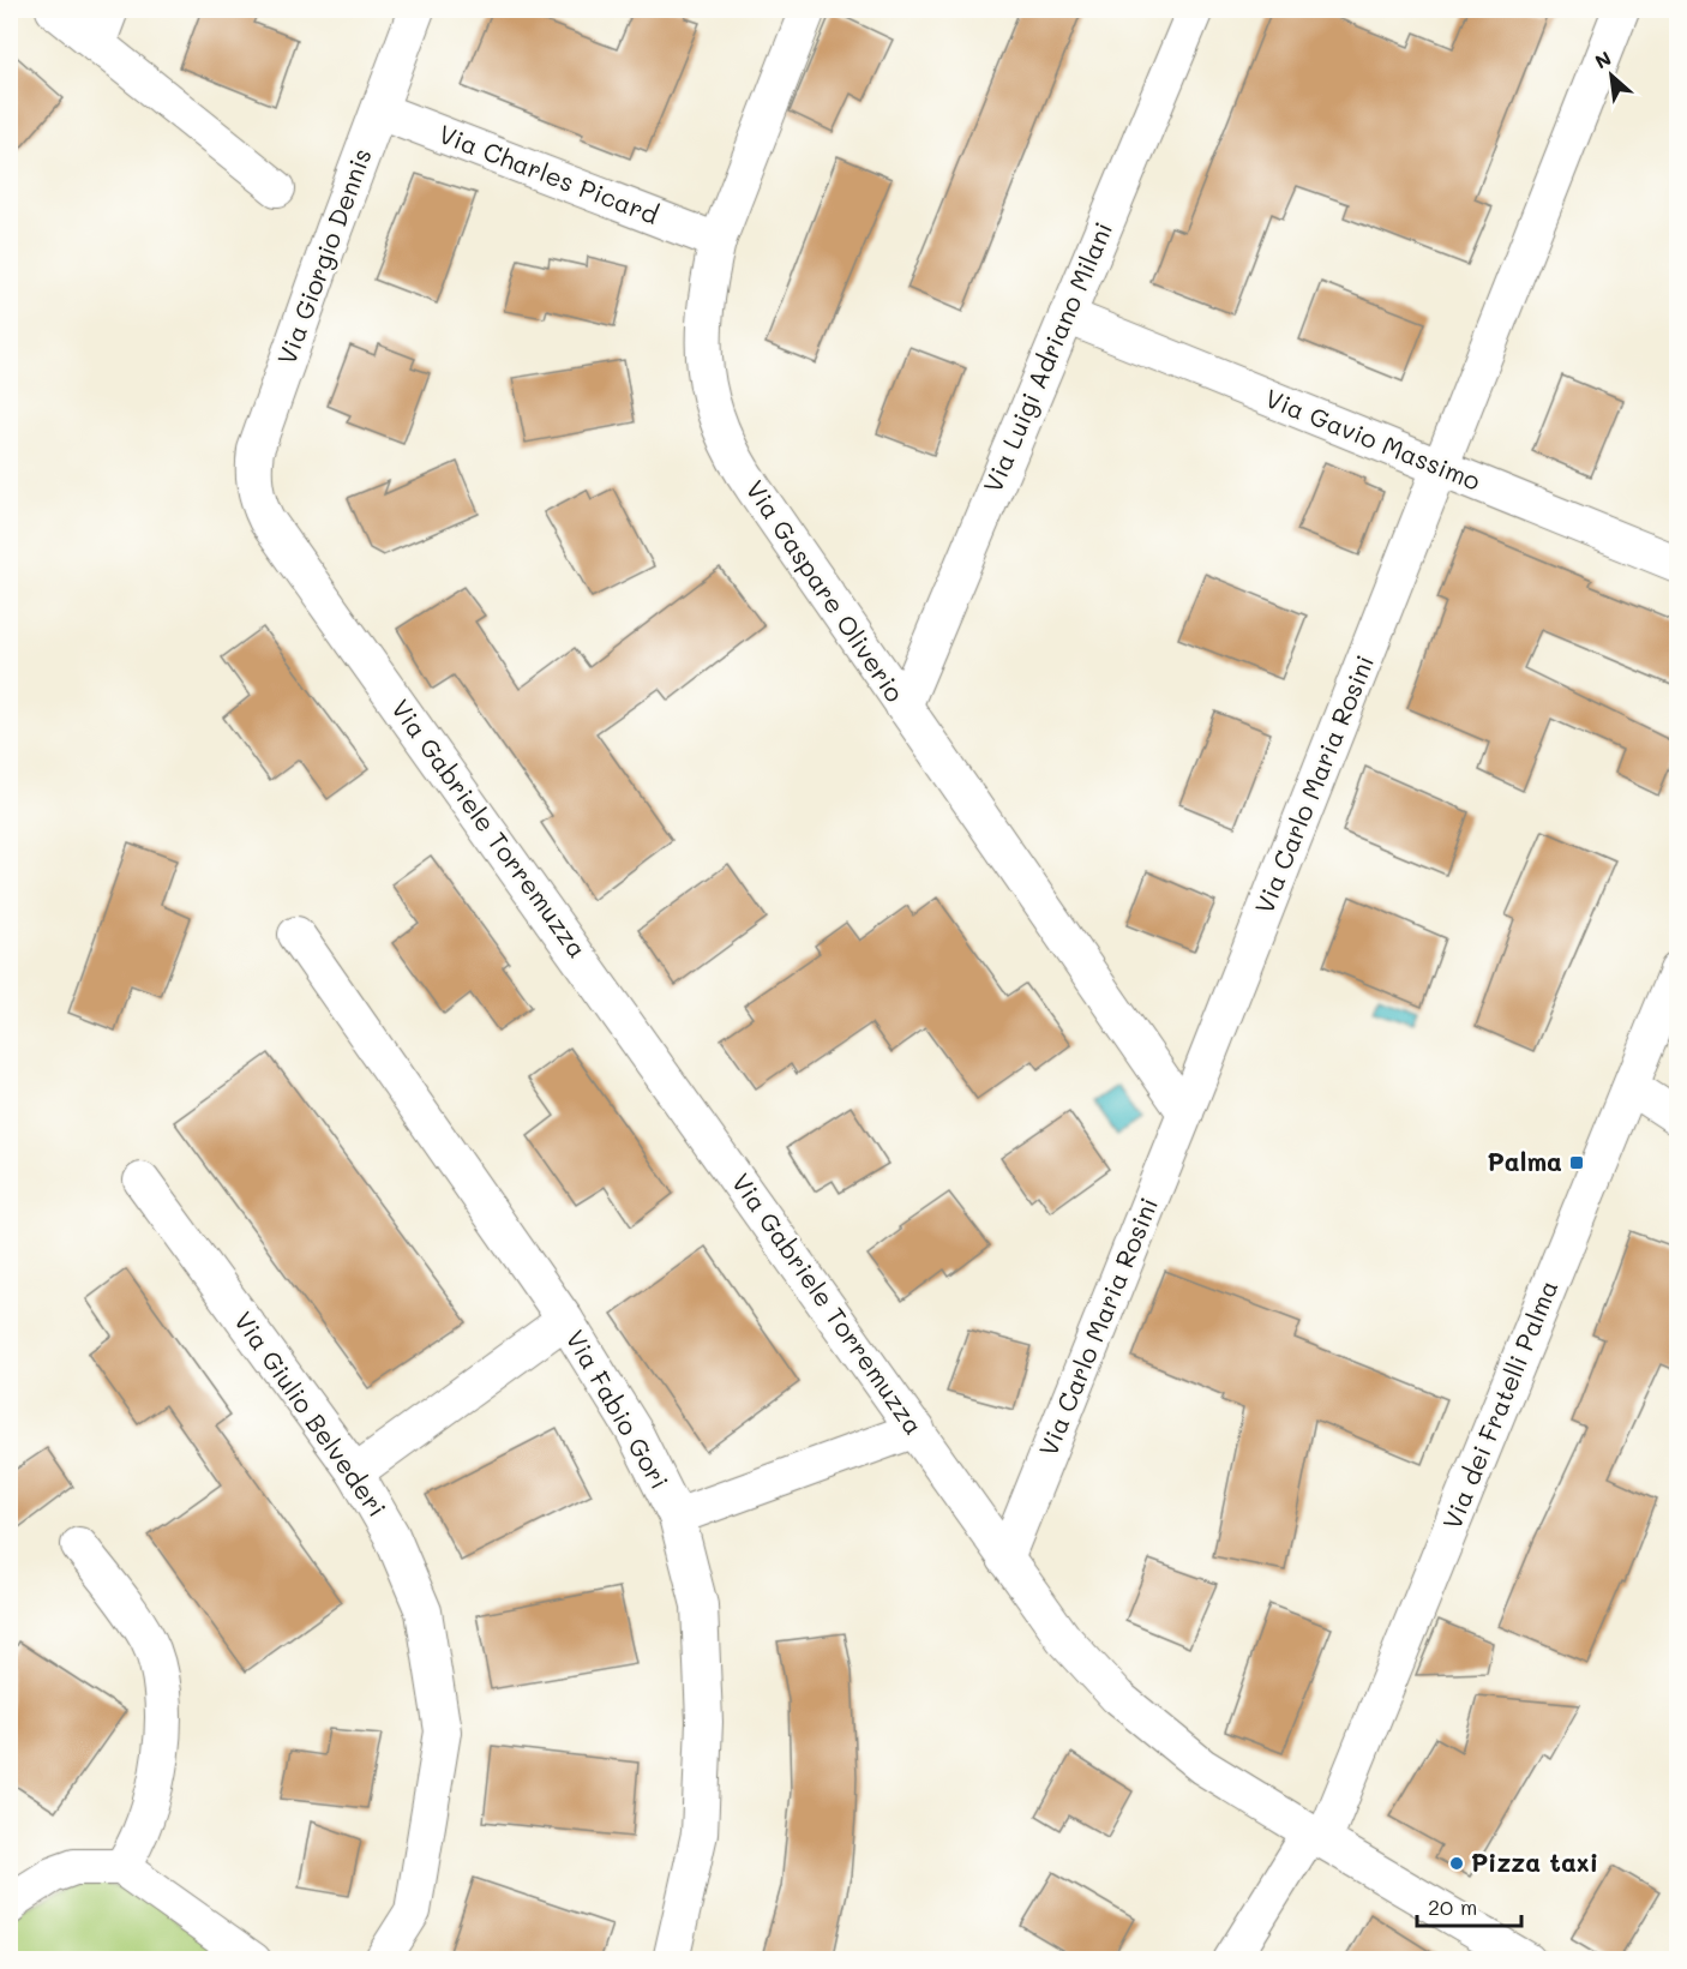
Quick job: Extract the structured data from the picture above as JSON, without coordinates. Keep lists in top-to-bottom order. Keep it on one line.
{"streets":{"street":["Via Charles Picard","Via Giorgio Dennis","Via Luigi Adriano Milani","Via Gavio Massimo","Via Gaspare Oliverio","Via Carlo Maria Rosini","Via Gabriele Torremuzza","Via dei Fratelli Palma","Via Fabio Gori","Via Giulio Belvederi"]},"crossings":[["Via Charles Picard","Via Giorgio Dennis"],["Via Charles Picard","Via Gaspare Oliverio"],["Via Giorgio Dennis","Via Gabriele Torremuzza"],["Via Luigi Adriano Milani","Via Gavio Massimo"],["Via Luigi Adriano Milani","Via Gaspare Oliverio"],["Via Gavio Massimo","Via Carlo Maria Rosini"],["Via Gaspare Oliverio","Via Carlo Maria Rosini"],["Via Carlo Maria Rosini","Via Gabriele Torremuzza"],["Via Gabriele Torremuzza","Via dei Fratelli Palma"]],"places":{"transit":["Palma"],"other":["Pizza taxi"]},"scale_bar":"20 m","north":"top left"}
